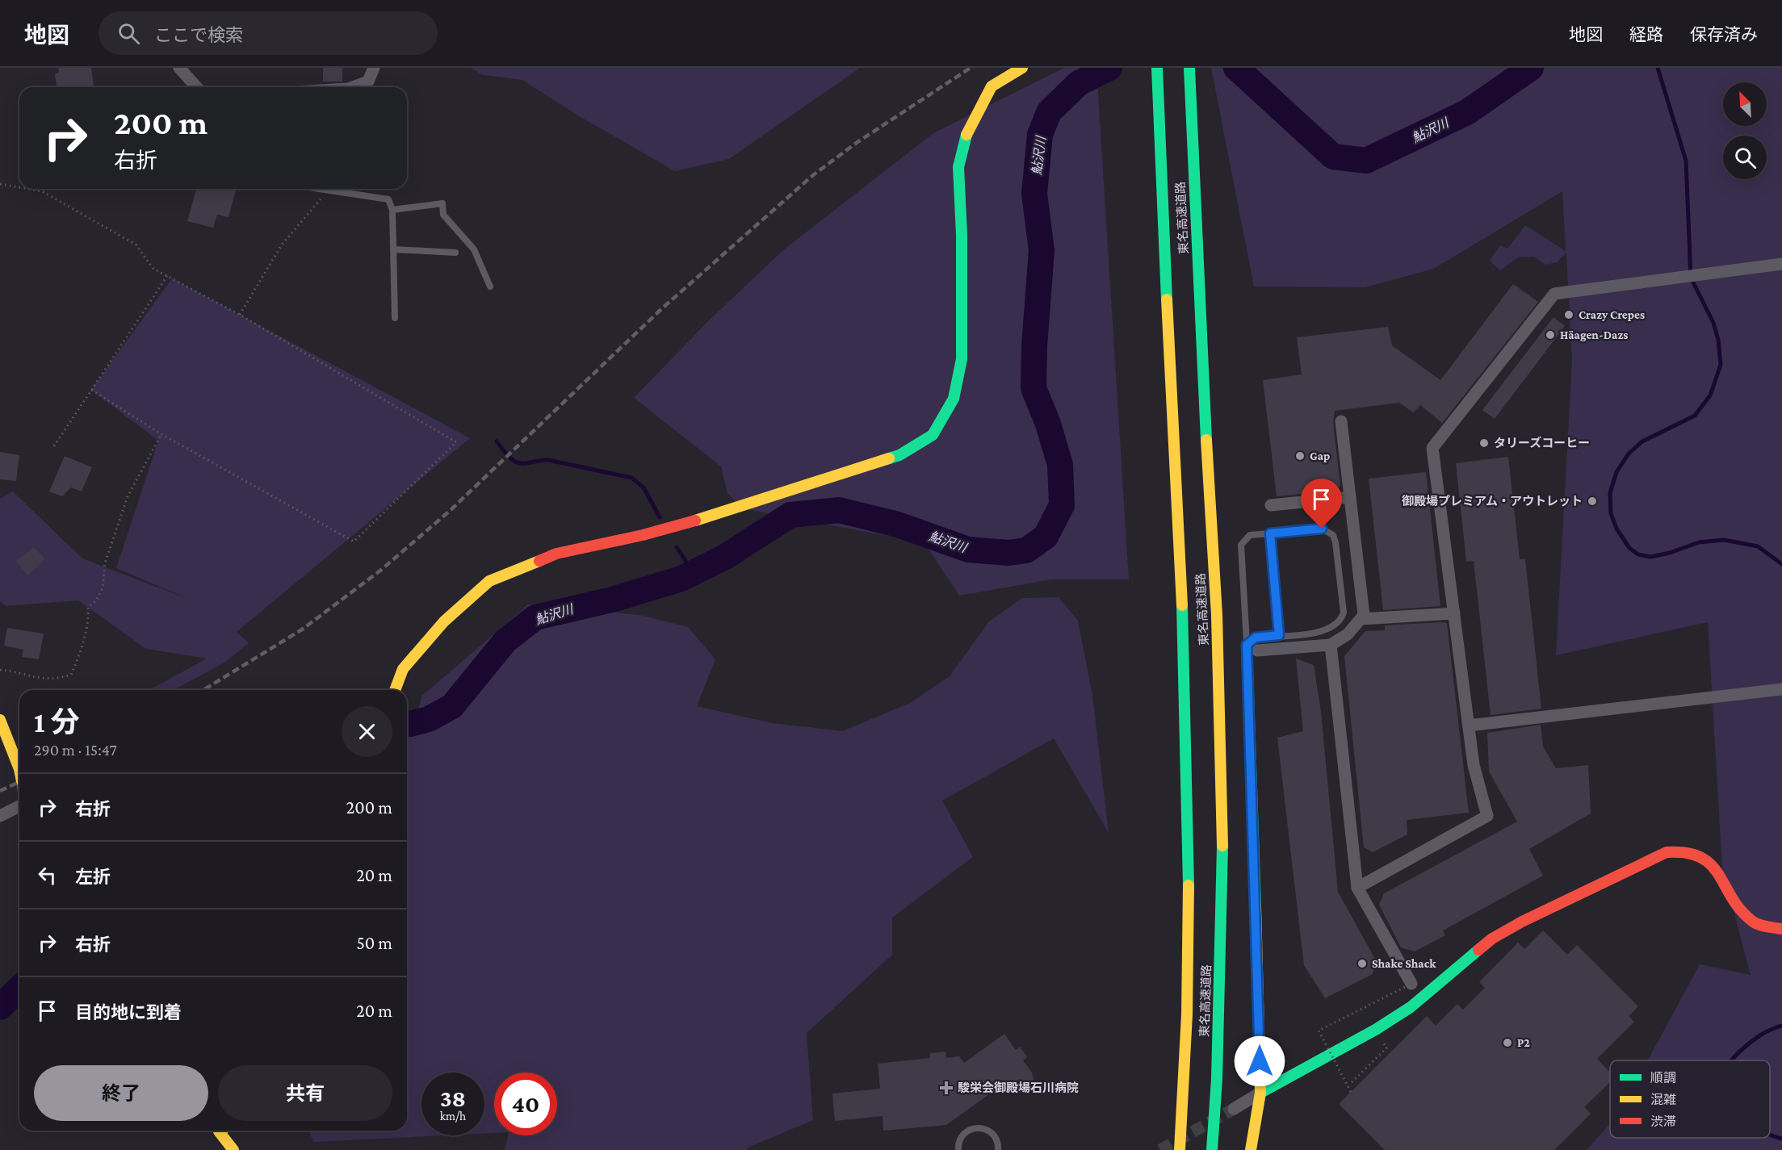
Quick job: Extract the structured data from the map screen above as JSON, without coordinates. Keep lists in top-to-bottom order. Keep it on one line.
{"streets":{"main road":["東名高速道路"]},"water":["鮎沢川"],"places":{"other":["Crazy Crepes","Häagen-Dazs","タリーズコーヒー","Gap","御殿場プレミアム・アウトレット","Shake Shack","P2"],"health":["駿栄会御殿場石川病院"]},"legend":["順調","混雑","渋滞"],"north":"top left","page":{"header":"地図","search":"ここで検索","nav":["地図","経路","保存済み"],"turn":["200 m","右折"],"heading":["1 分","290 m · 15:47"],"list":[{"name":"右折","value":"200 m"},{"name":"左折","value":"20 m"},{"name":"右折","value":"50 m"},{"name":"目的地に到着","value":"20 m"}],"buttons":["終了","共有"],"speed":"38 km/h","limit":"40"}}
